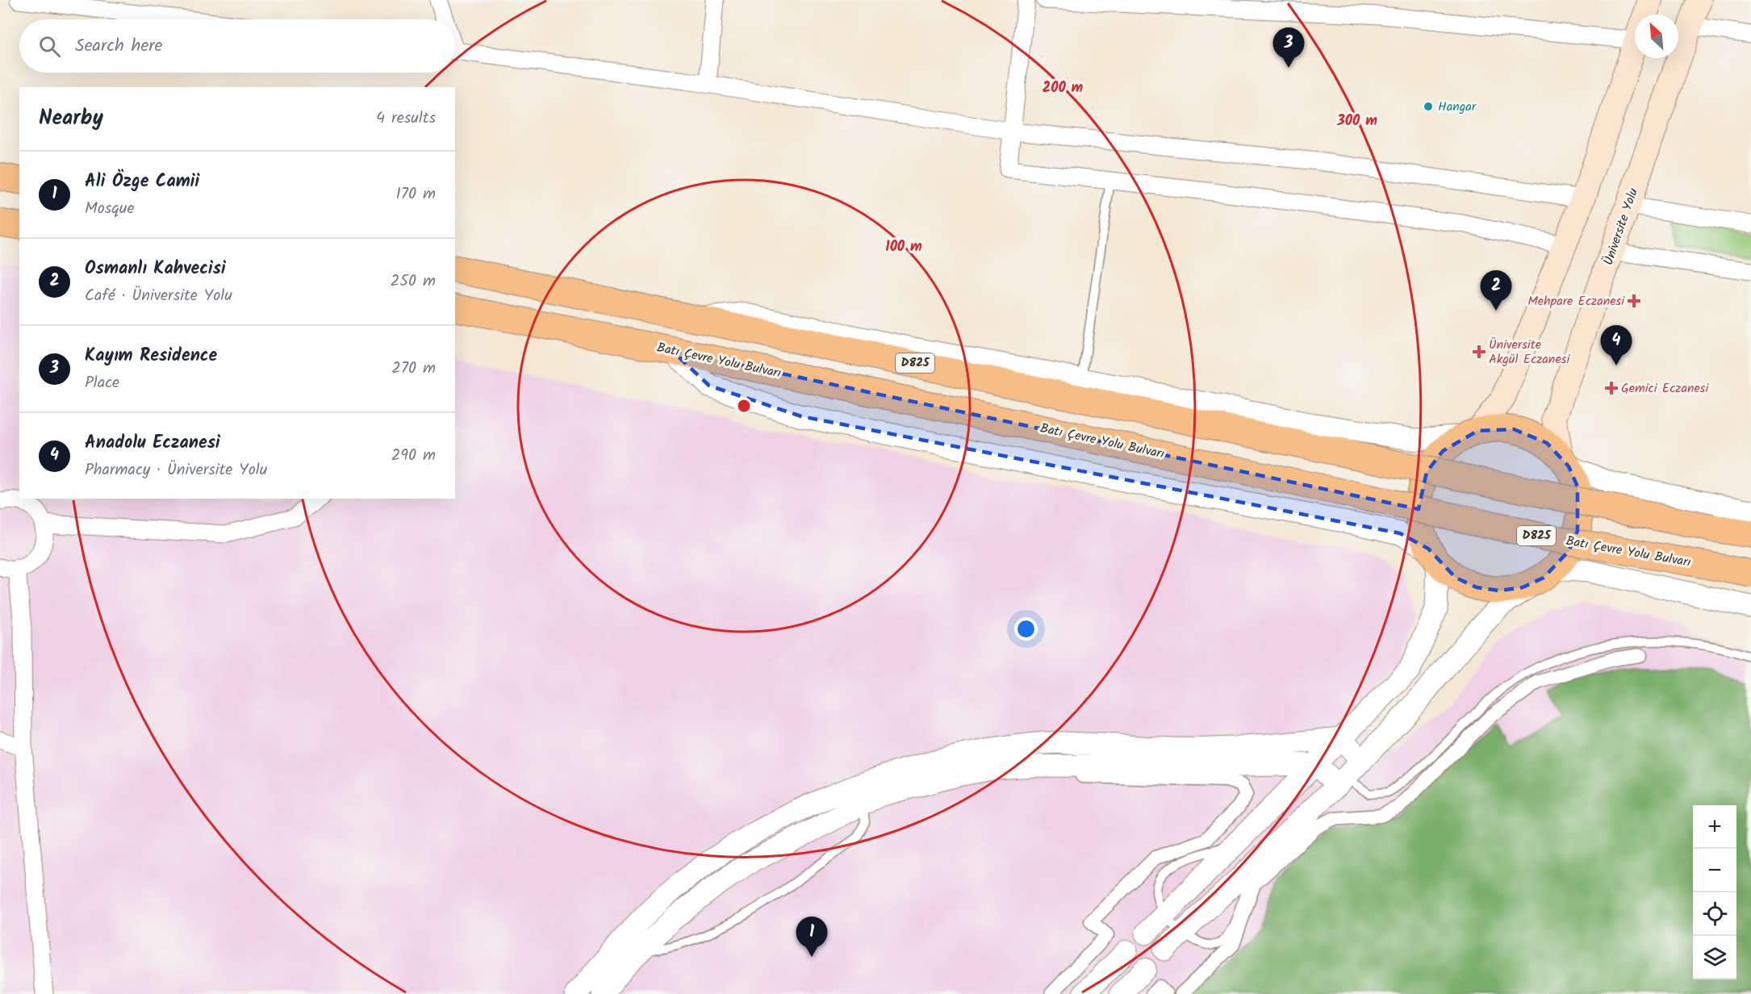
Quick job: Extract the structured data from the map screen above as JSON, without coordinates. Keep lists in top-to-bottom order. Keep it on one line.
{"streets":{"main road":["Üniversite Yolu","Batı Çevre Yolu Bulvarı","D825"]},"places":{"other":["Hangar"],"health":["Mehpare Eczanesi","Üniversite Akgül Eczanesi","Gemici Eczanesi"]},"north":"top left","page":{"search":"Search here","pins":["3","2","4","1"],"heading":["Nearby","4 results"],"list":[{"mark":"1","name":"Ali Özge Camii","note":"Mosque","value":"170 m"},{"mark":"2","name":"Osmanlı Kahvecisi","note":"Café · Üniversite Yolu","value":"250 m"},{"mark":"3","name":"Kayım Residence","note":"Place","value":"270 m"},{"mark":"4","name":"Anadolu Eczanesi","note":"Pharmacy · Üniversite Yolu","value":"290 m"}],"map_buttons":["+","−"]},"rings":["200 m","300 m","100 m"]}
